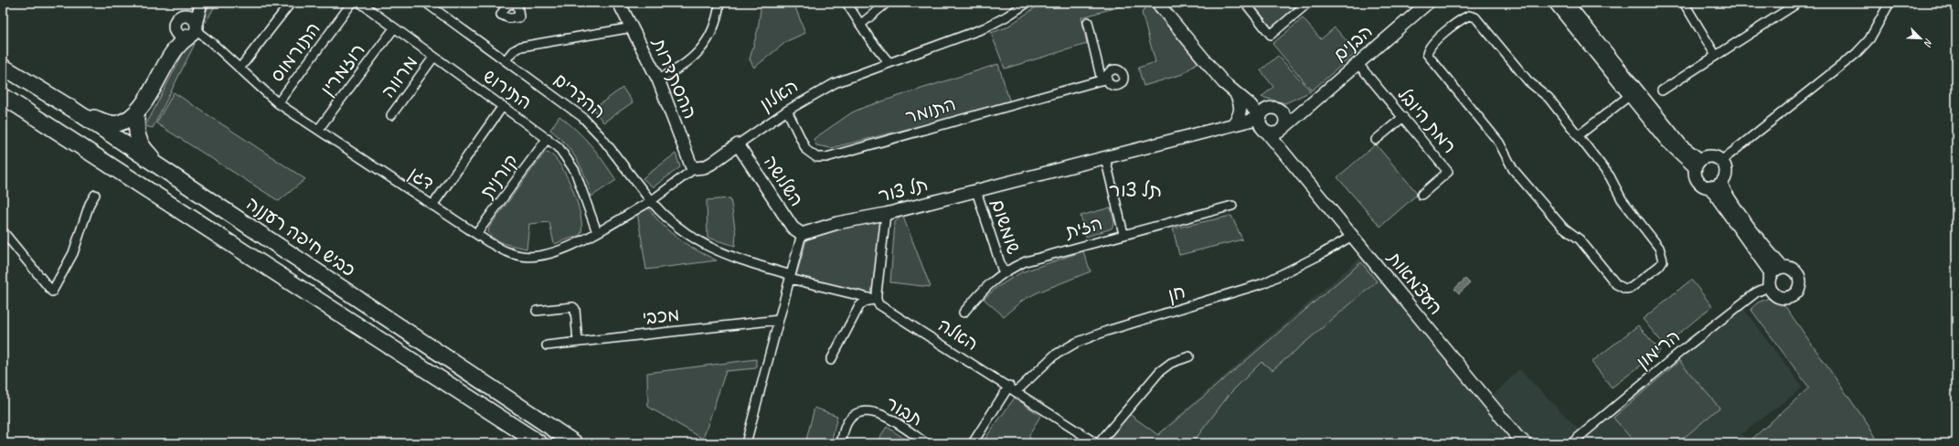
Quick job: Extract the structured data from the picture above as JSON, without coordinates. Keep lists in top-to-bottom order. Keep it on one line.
{"streets":{"highway":["כביש חיפה רעננה"],"street":["הבנים","התורמוס","רוזמרין","מרווה","ההסתדרות","התירוש","האלון","ההדרים","התומר","רמת היובל","קורנית","דגן","השלושה","תל צור","שומשום","הזית","העצמאות","חן","מכבי","האלה","הרימון","תבור"]},"crossings":[["הבנים","רמת היובל"],["הבנים","תל צור"],["הבנים","העצמאות"],["התורמוס","דגן"],["רוזמרין","התירוש"],["רוזמרין","דגן"],["מרווה","התירוש"],["ההסתדרות","האלון"],["התירוש","קורנית"],["התירוש","דגן"],["האלון","התומר"],["האלון","השלושה"],["ההדרים","דגן"],["ההדרים","האלה"],["קורנית","דגן"],["השלושה","תל צור"],["תל צור","שומשום"],["תל צור","העצמאות"],["שומשום","הזית"],["העצמאות","חן"],["חן","האלה"]],"districts":["תל צור"],"north":"bottom right"}
